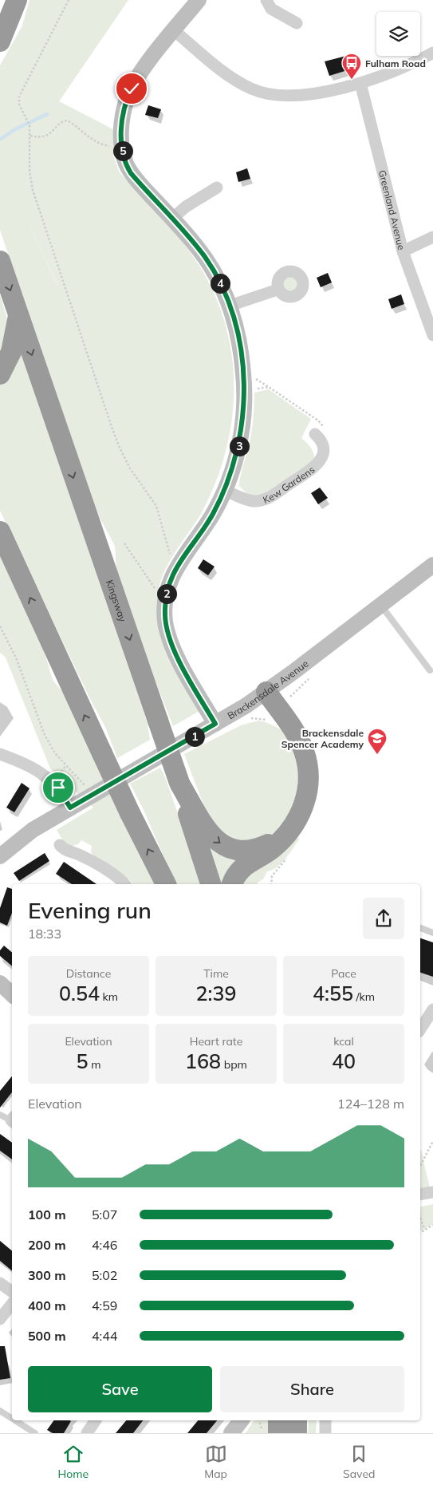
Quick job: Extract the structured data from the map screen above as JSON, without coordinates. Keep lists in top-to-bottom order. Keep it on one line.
{"streets":{"highway":["Kingsway"],"street":["Greenland Avenue","Kew Gardens","Brackensdale Avenue"]},"places":{"bus stop":["Fulham Road"],"school or university":["Brackensdale Spencer Academy"]},"page":{"pins":["5","4","3","2","1"],"heading":["Evening run","18:33"],"stats":[["Distance","0.54 km"],["Time","2:39"],["Pace","4:55 /km"],["Elevation","5 m"],["Heart rate","168 bpm"],["kcal","40"]],"chart":["Elevation","124–128 m"],"list":[{"name":"100 m","note":"5:07"},{"name":"200 m","note":"4:46"},{"name":"300 m","note":"5:02"},{"name":"400 m","note":"4:59"},{"name":"500 m","note":"4:44"}],"buttons":["Save","Share"],"tabs":["Home","Map","Saved"]}}
